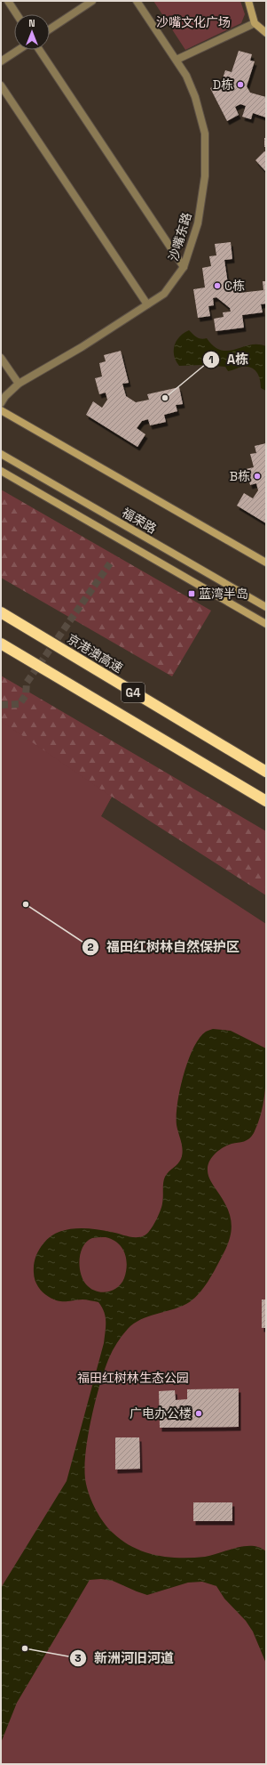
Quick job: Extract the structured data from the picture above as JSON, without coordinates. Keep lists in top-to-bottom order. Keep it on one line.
{"streets":{"highway":["京港澳高速","G4"],"main road":["福荣路"],"street":["沙嘴东路"]},"parks":["沙嘴文化广场","福田红树林生态公园"],"places":{"other":["D栋","C栋","A栋","B栋","福田红树林自然保护区","广电办公楼","新洲河旧河道"],"transit":["蓝湾半岛"]},"north":"top"}
